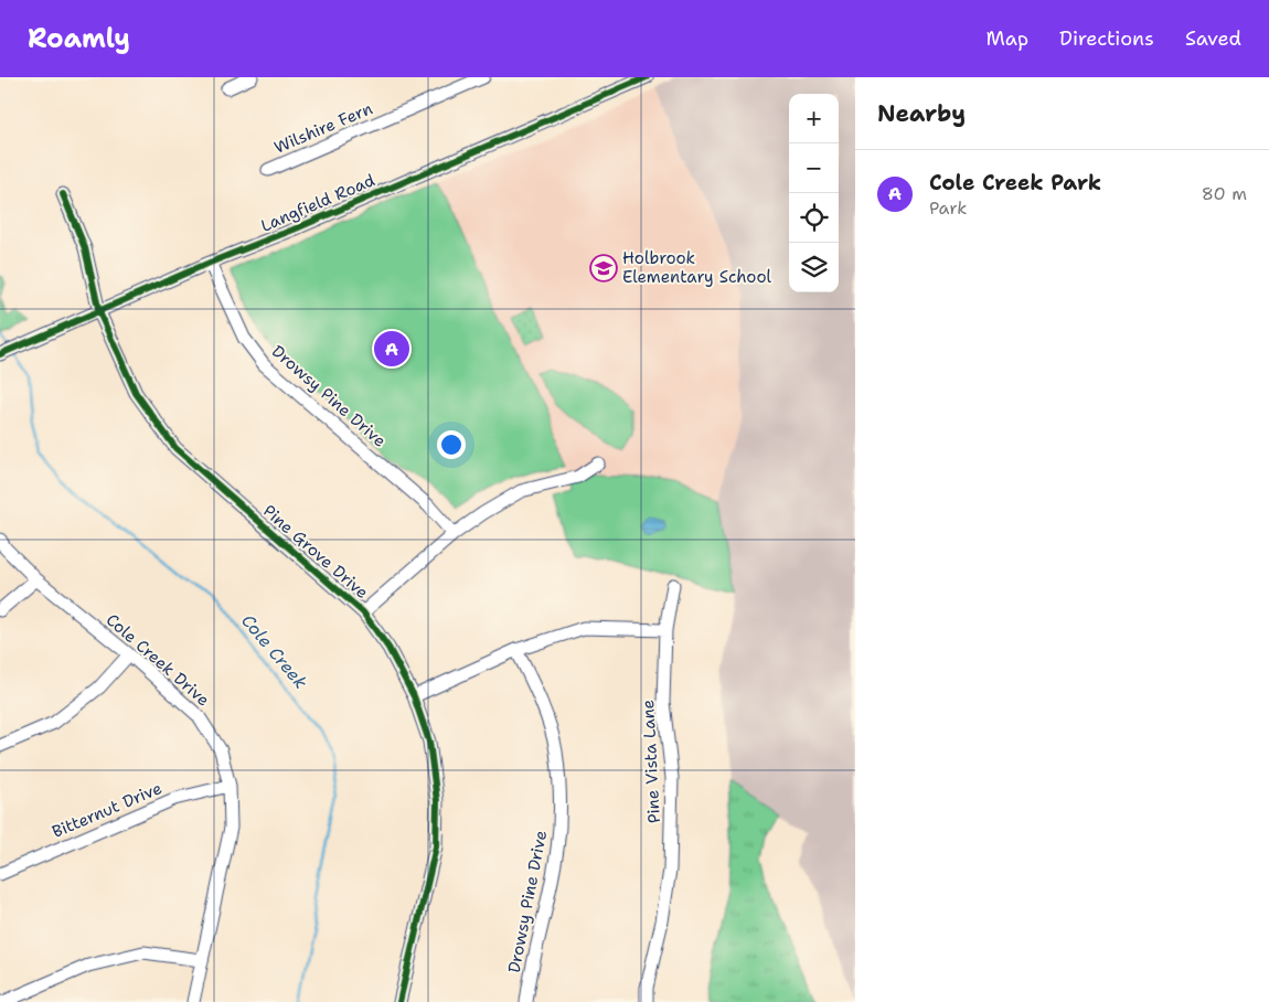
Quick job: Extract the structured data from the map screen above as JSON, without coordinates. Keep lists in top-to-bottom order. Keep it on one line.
{"streets":{"street":["Wilshire Fern","Langfield Road","Drowsy Pine Drive","Pine Grove Drive","Cole Creek Drive","Pine Vista Lane","Bitternut Drive"]},"crossings":[["Langfield Road","Drowsy Pine Drive"],["Langfield Road","Pine Grove Drive"],["Cole Creek Drive","Bitternut Drive"]],"water":["Cole Creek"],"places":{"school or university":["Holbrook Elementary School"]},"page":{"header":"Roamly","nav":["Map","Directions","Saved"],"heading":"Nearby","map_buttons":["+","−"],"list":[{"mark":"A","name":"Cole Creek Park","note":"Park","value":"80 m"}],"pins":"A"}}
